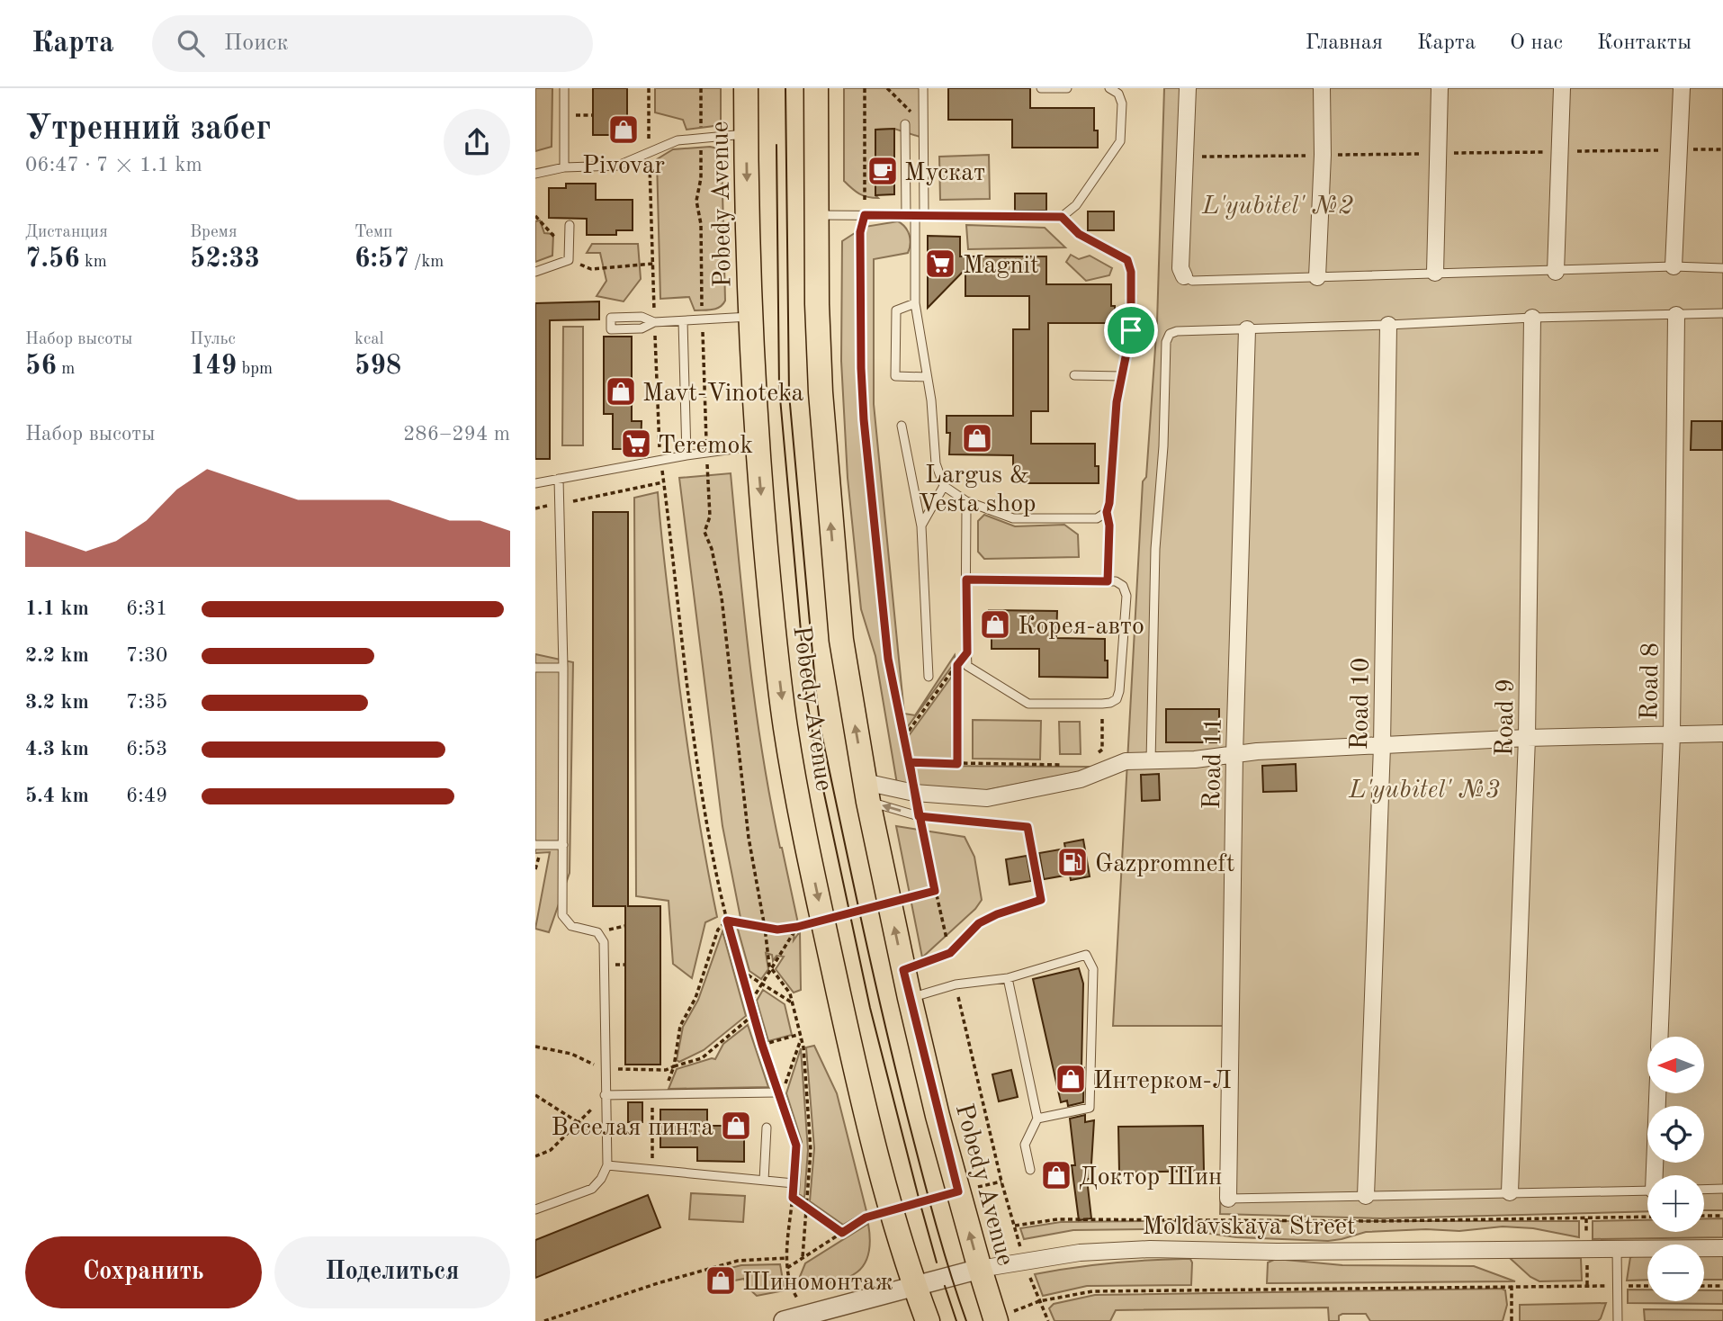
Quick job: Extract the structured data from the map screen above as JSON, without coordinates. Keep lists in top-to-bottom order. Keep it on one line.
{"streets":{"main road":["Pobedy Avenue"],"street":["Road 8","Road 10","Road 9","Road 11","Moldavskaya Street"]},"crossings":[["Pobedy Avenue","Moldavskaya Street"]],"parks":["L'yubitel' №2","L'yubitel' №3"],"places":{"shop":["Pivovar","Mavt-Vinoteka","Largus & Vesta shop","Корея-авто","Интерком-Л","Веселая пинта","Доктор Шин","Шиномонтаж"],"cafe":["Мускат"],"supermarket":["Magnit","Teremok"],"fuel station":["Gazpromneft"]},"north":"left","page":{"header":"Карта","search":"Поиск","nav":["Главная","Карта","О нас","Контакты"],"heading":["Утренний забег","06:47 · 7 × 1.1 km"],"stats":[["Дистанция","7.56 km"],["Время","52:33"],["Темп","6:57 /km"],["Набор высоты","56 m"],["Пульс","149 bpm"],["kcal","598"]],"chart":["Набор высоты","286–294 m"],"list":[{"name":"1.1 km","note":"6:31"},{"name":"2.2 km","note":"7:30"},{"name":"3.2 km","note":"7:35"},{"name":"4.3 km","note":"6:53"},{"name":"5.4 km","note":"6:49"}],"map_buttons":["+","−"],"buttons":["Сохранить","Поделиться"]}}
